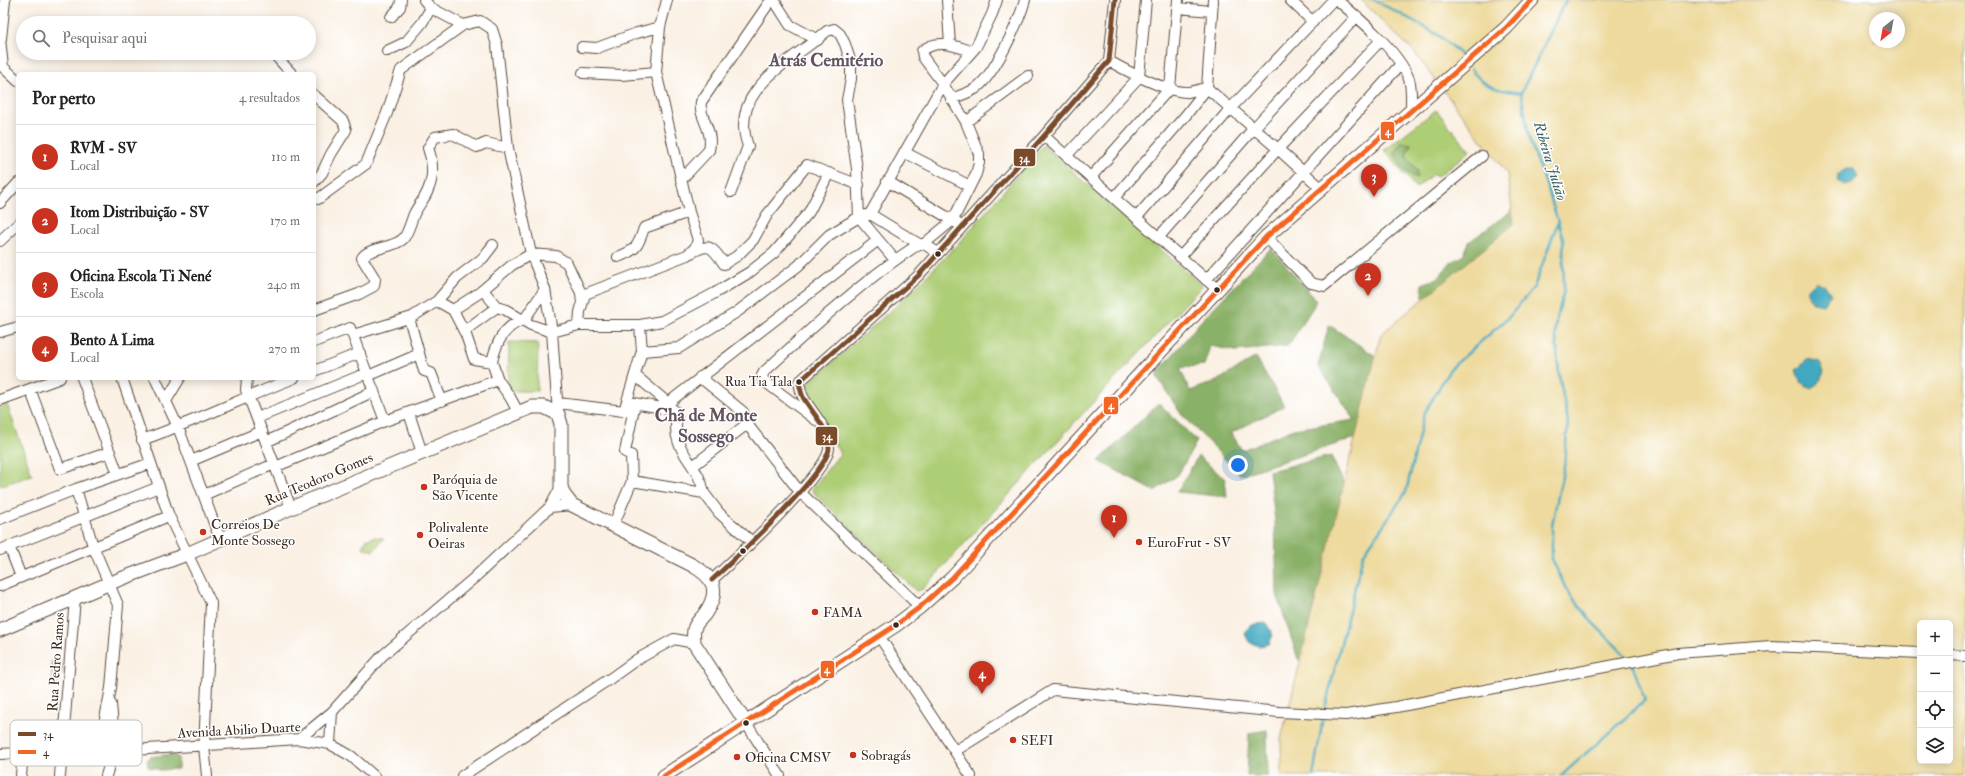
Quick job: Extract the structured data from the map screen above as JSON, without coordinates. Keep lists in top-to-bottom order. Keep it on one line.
{"streets":{"main road":["Rua Teodoro Gomes"],"street":["Rua Pedro Ramos","Avenida Abilio Duarte"]},"crossings":[["Rua Teodoro Gomes","Rua Pedro Ramos"]],"districts":["Atrás Cemitério","Chã de Monte Sossego"],"water":["Ribeira Julião"],"places":["Rua Tia Tala","Paróquia de São Vicente","Correios De Monte Sossego","Polivalente Oeiras","EuroFrut - SV","FAMA","SEFI","Sobragás","Oficina CMSV"],"lines":["transit line 34","transit line 4"],"legend":["34","4"],"north":"bottom left","page":{"search":"Pesquisar aqui","heading":["Por perto","4 resultados"],"list":[{"mark":"1","name":"RVM - SV","note":"Local","value":"110 m"},{"mark":"2","name":"Itom Distribuição - SV","note":"Local","value":"170 m"},{"mark":"3","name":"Oficina Escola Ti Nené","note":"Escola","value":"240 m"},{"mark":"4","name":"Bento A Lima","note":"Local","value":"270 m"}],"pins":["3","2","1","4"],"map_buttons":["+","−"]}}
